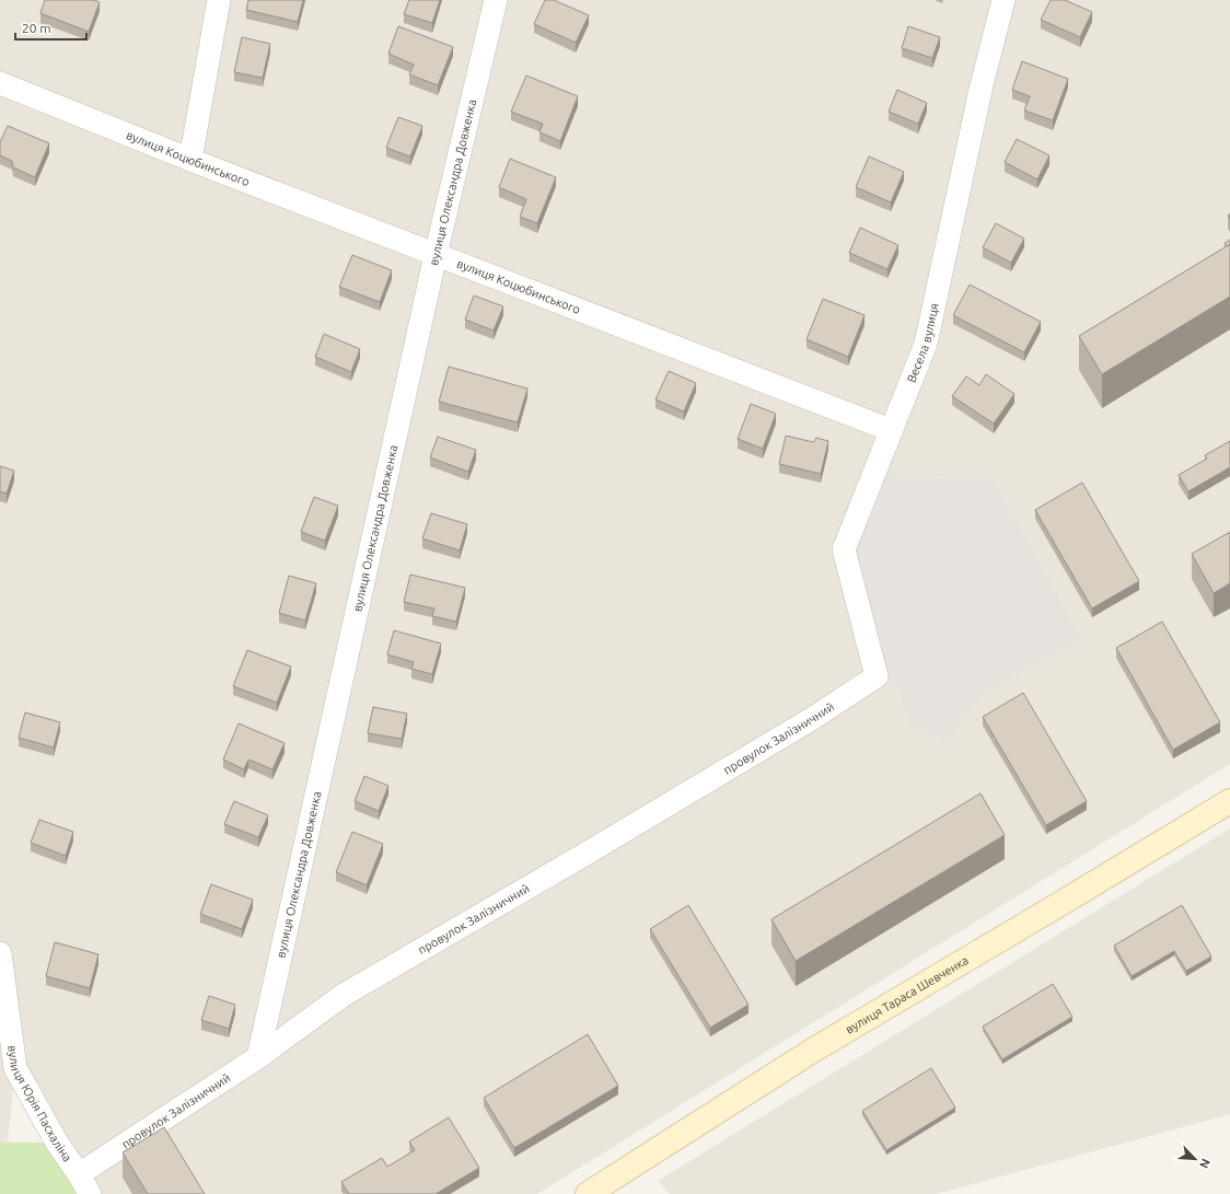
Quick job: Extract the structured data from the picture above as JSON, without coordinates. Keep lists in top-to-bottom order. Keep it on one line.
{"streets":{"main road":["вулиця Тараса Шевченка"],"street":["вулиця Коцюбинського","вулиця Олександра Довженка","Весела вулиця","провулок Залізничний","вулиця Юрія Пасхаліна"]},"crossings":[["вулиця Коцюбинського","вулиця Олександра Довженка"],["вулиця Коцюбинського","Весела вулиця"],["вулиця Олександра Довженка","провулок Залізничний"],["Весела вулиця","провулок Залізничний"],["провулок Залізничний","вулиця Юрія Пасхаліна"]],"scale_bar":"20 m","north":"bottom right"}
